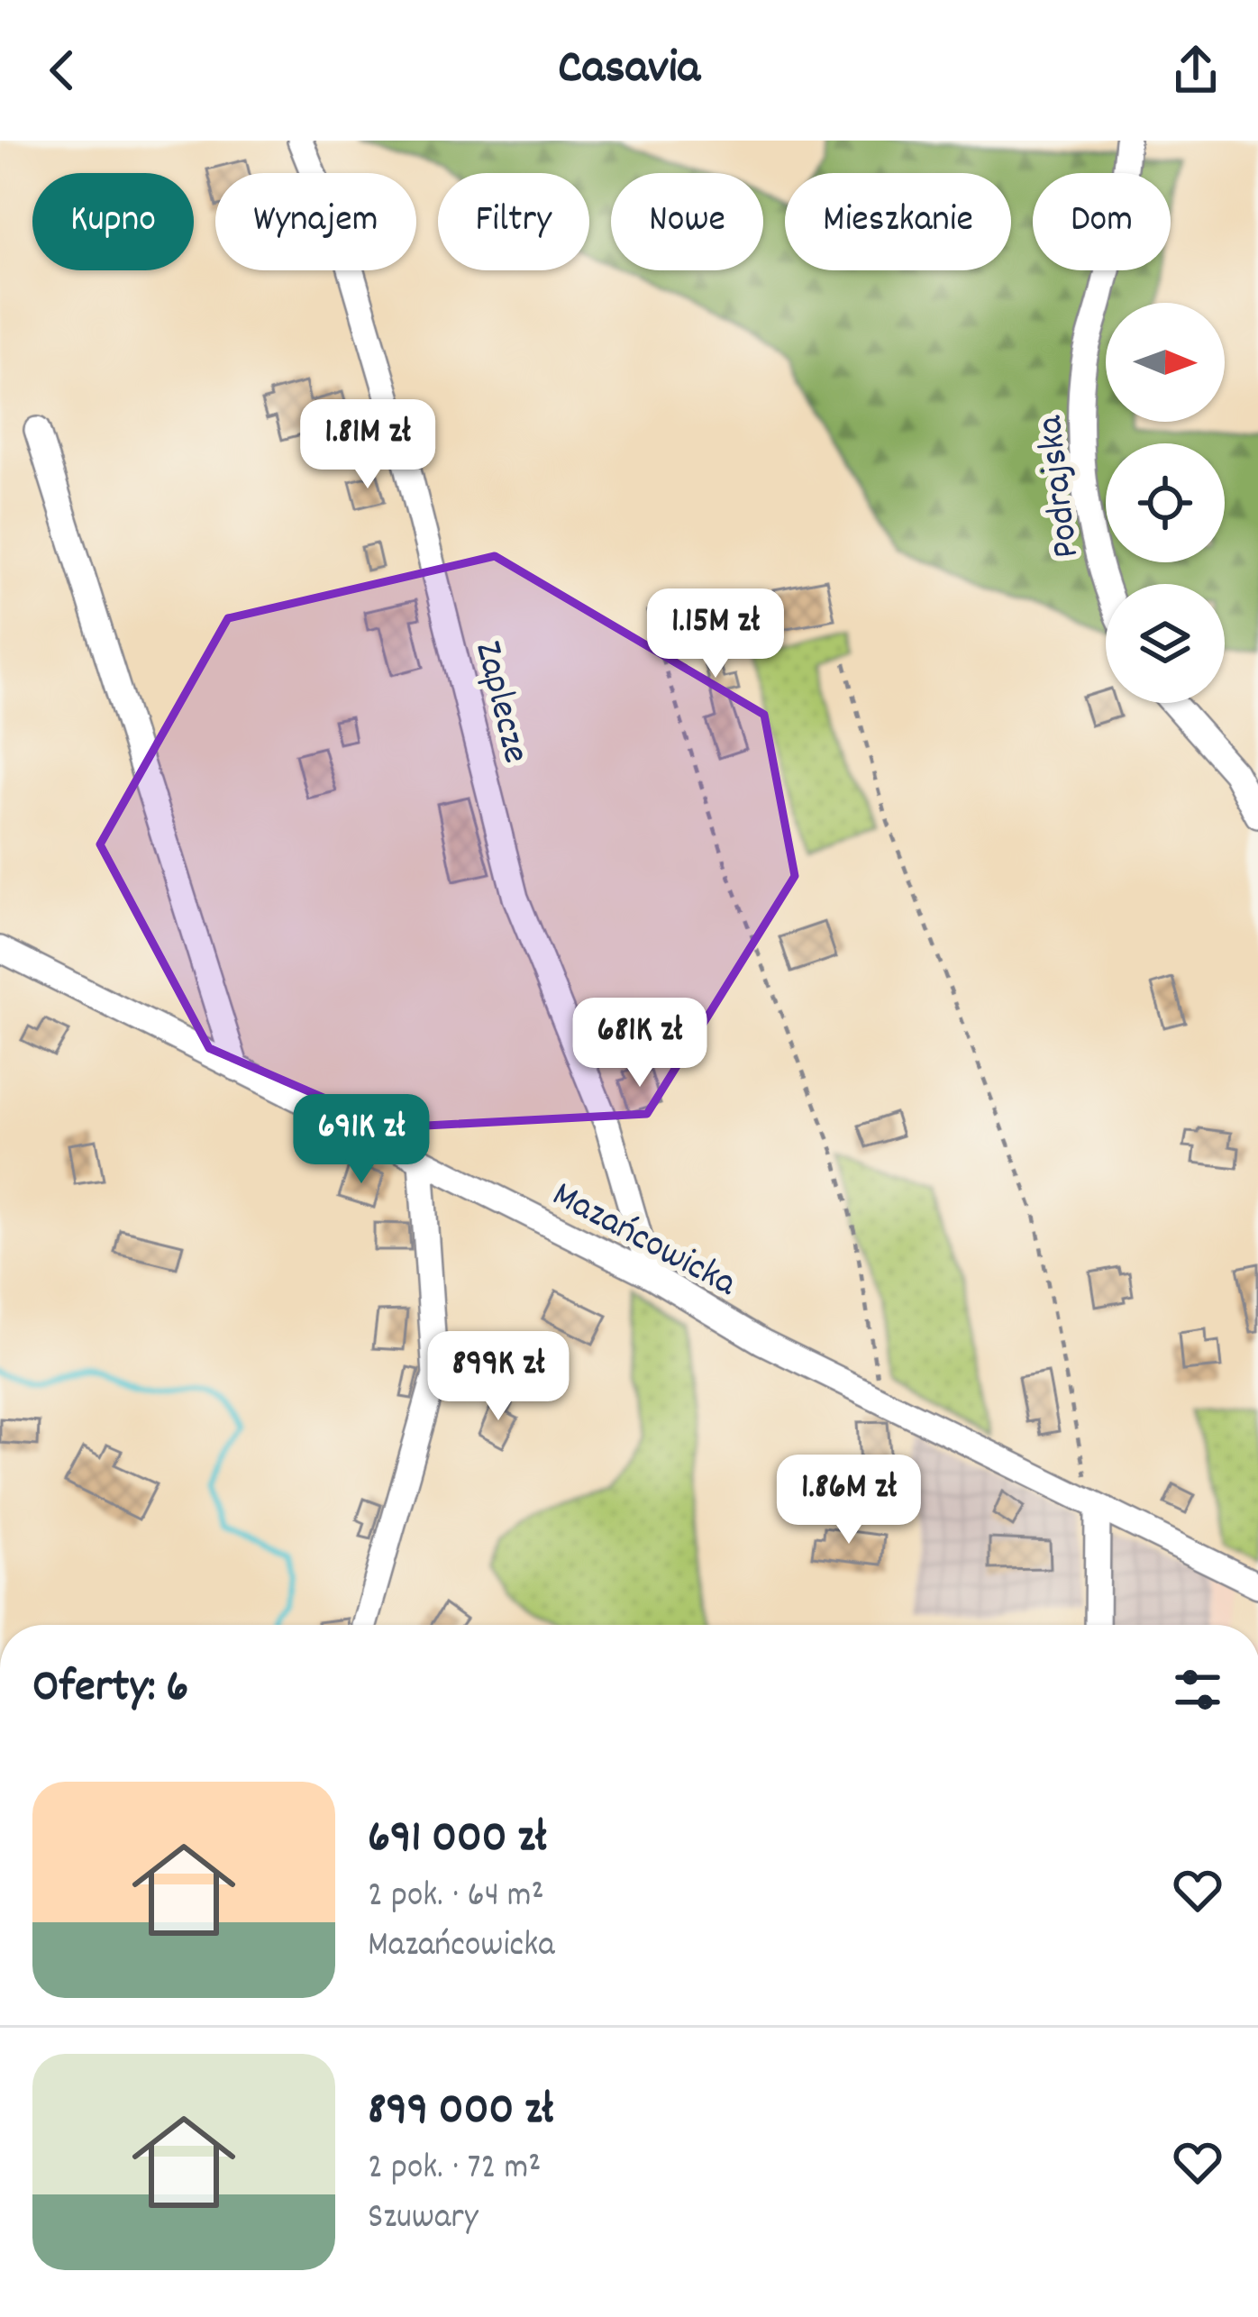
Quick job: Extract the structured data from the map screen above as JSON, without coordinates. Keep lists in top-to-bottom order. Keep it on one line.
{"streets":{"street":["Podrajska","Zaplecze","Mazańcowicka"]},"crossings":[["Zaplecze","Mazańcowicka"]],"north":"right","page":{"header":"Casavia","chip":["Kupno","Wynajem","Filtry","Nowe","Mieszkanie","Dom"],"price":["1.81M zł","1.15M zł","681K zł","691K zł","899K zł","1.86M zł"],"heading":"Oferty: 6","list":[{"name":"691 000 zł","note":"2 pok. · 64 m² · Mazańcowicka"},{"name":"899 000 zł","note":"2 pok. · 72 m² · Szuwary"}]}}
